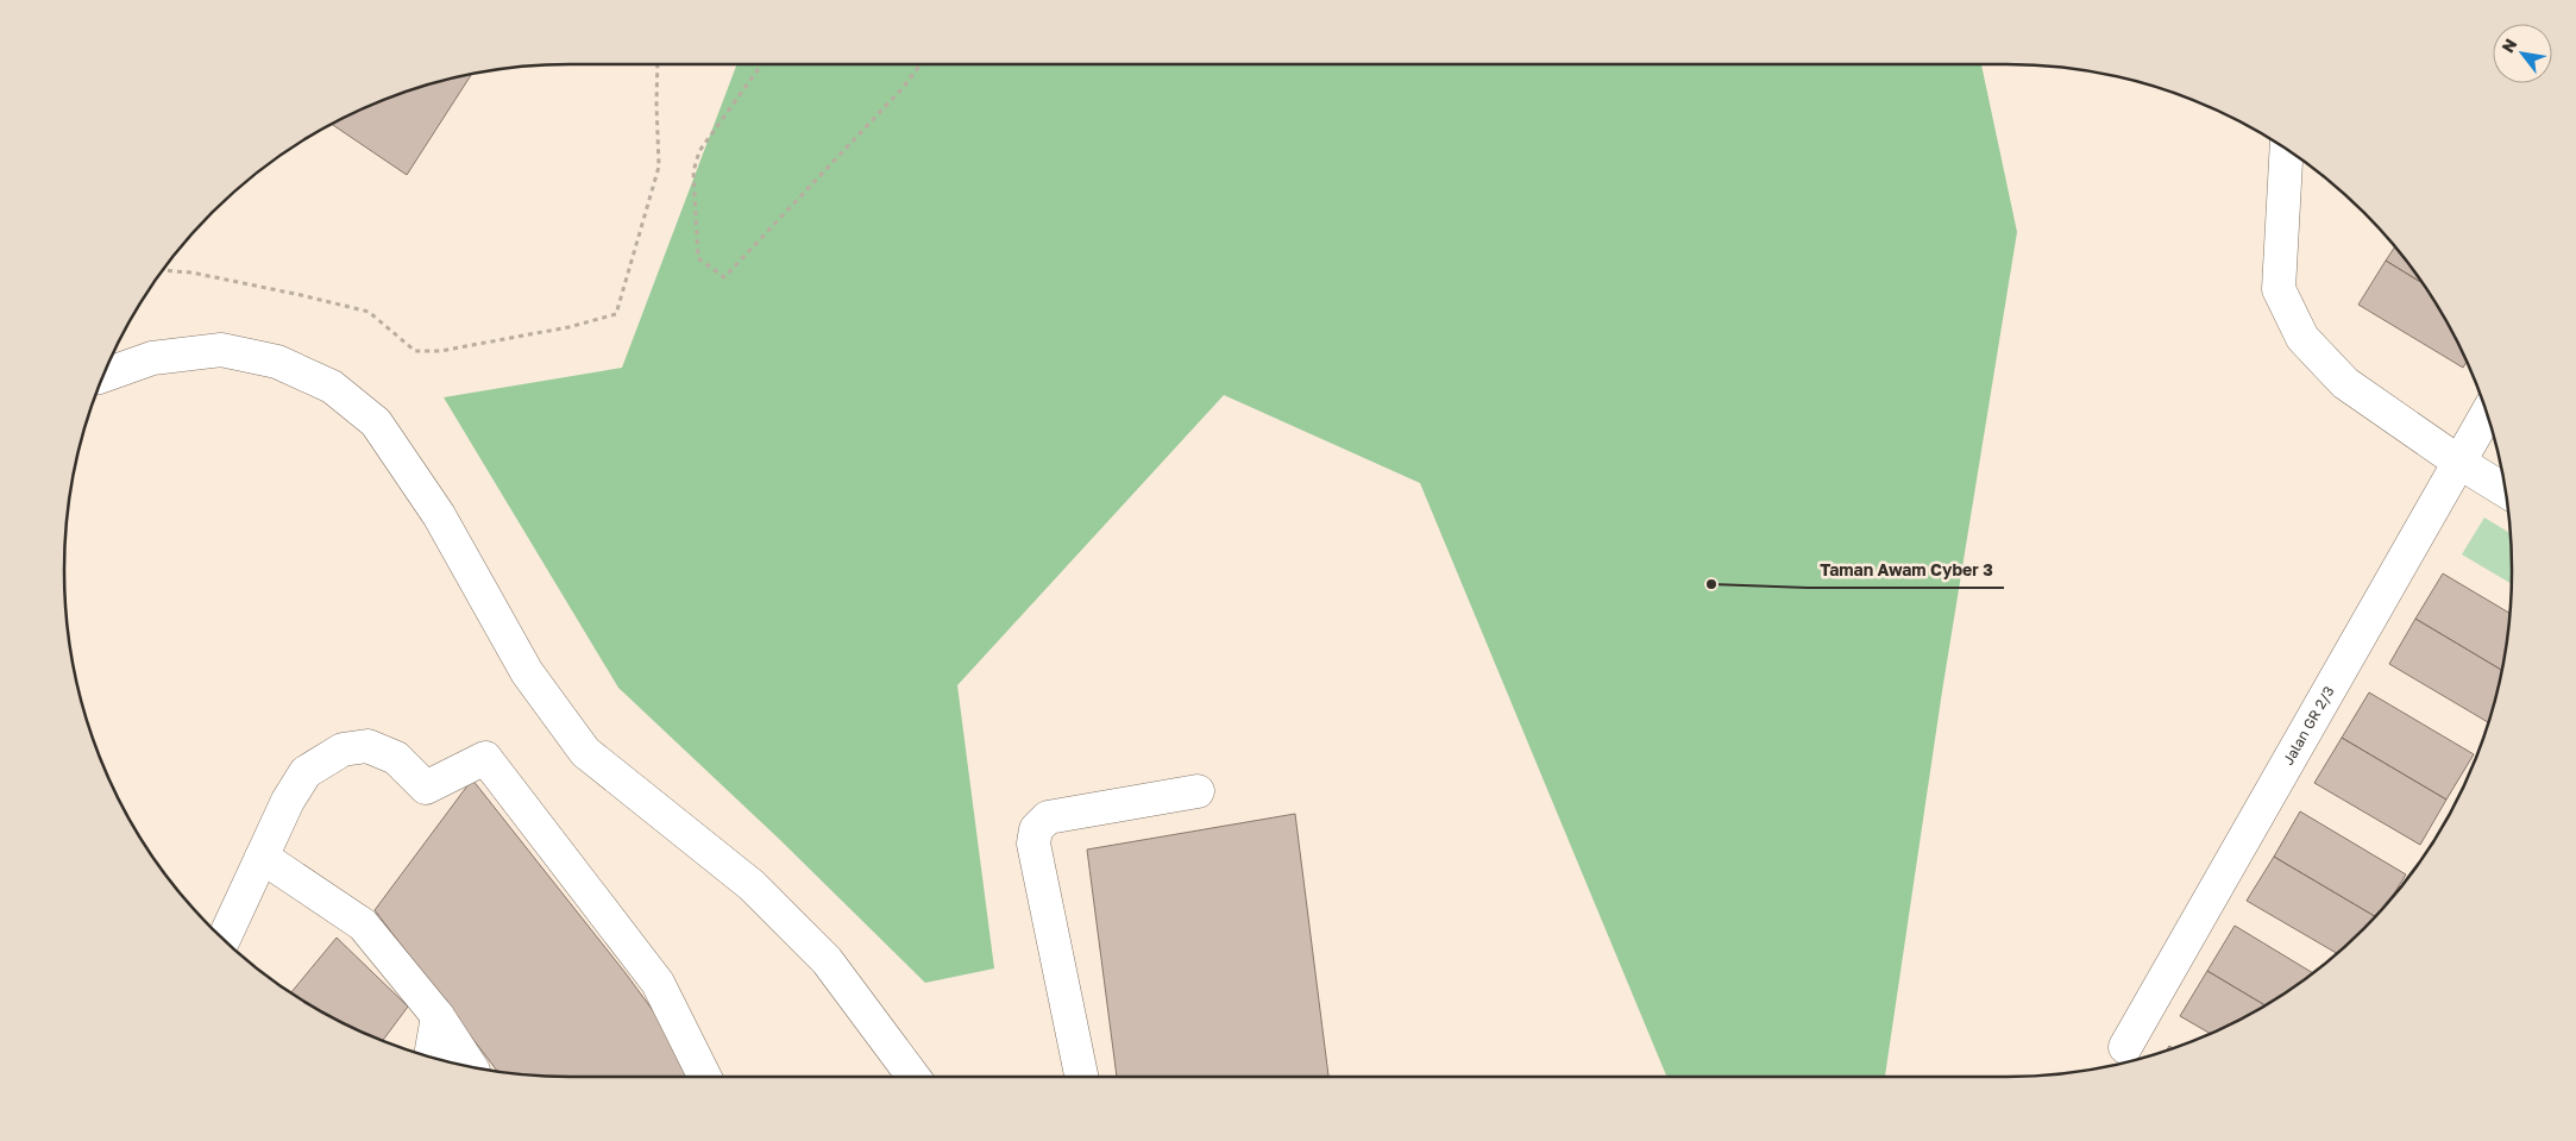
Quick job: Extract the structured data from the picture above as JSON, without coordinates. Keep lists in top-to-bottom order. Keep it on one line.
{"streets":{"street":["Jalan GR 2/3"]},"places":["Taman Awam Cyber 3"],"north":"top left"}
